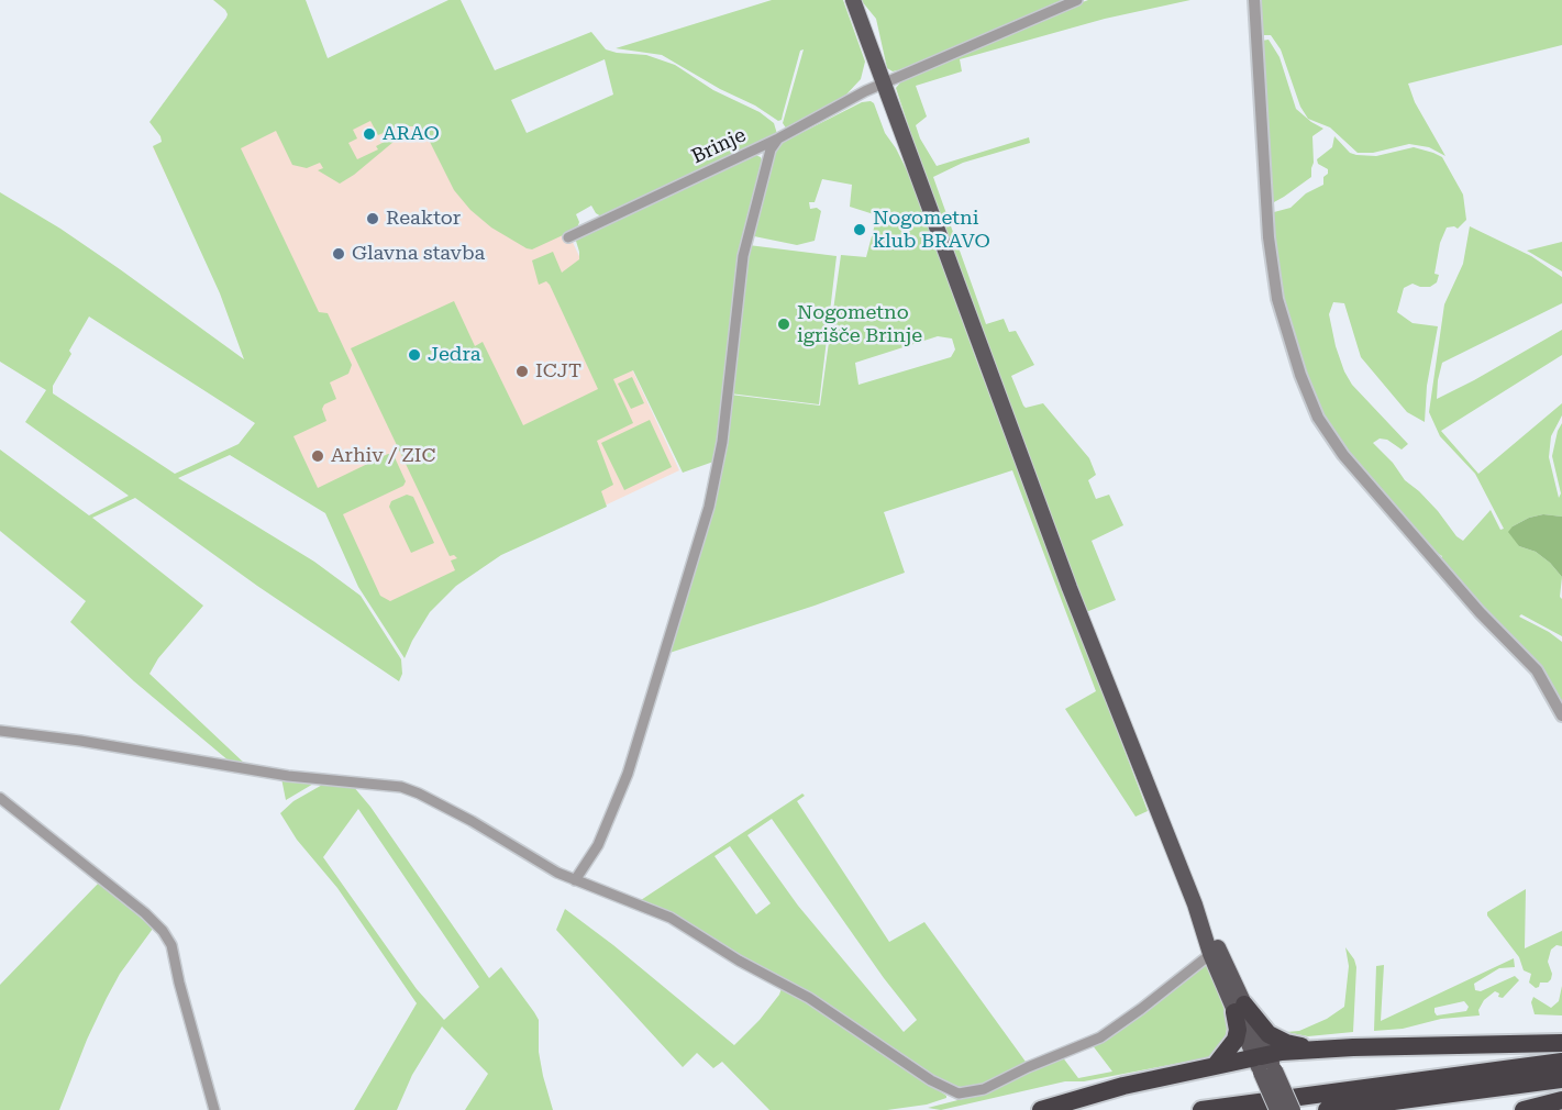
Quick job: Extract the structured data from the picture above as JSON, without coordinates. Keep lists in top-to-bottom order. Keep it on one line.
{"streets":{"street":["Brinje"]},"places":["ARAO","Reaktor","Nogometni klub BRAVO","Glavna stavba","Nogometno igrišče Brinje","Jedra","ICJT","Arhiv / ZIC"]}
